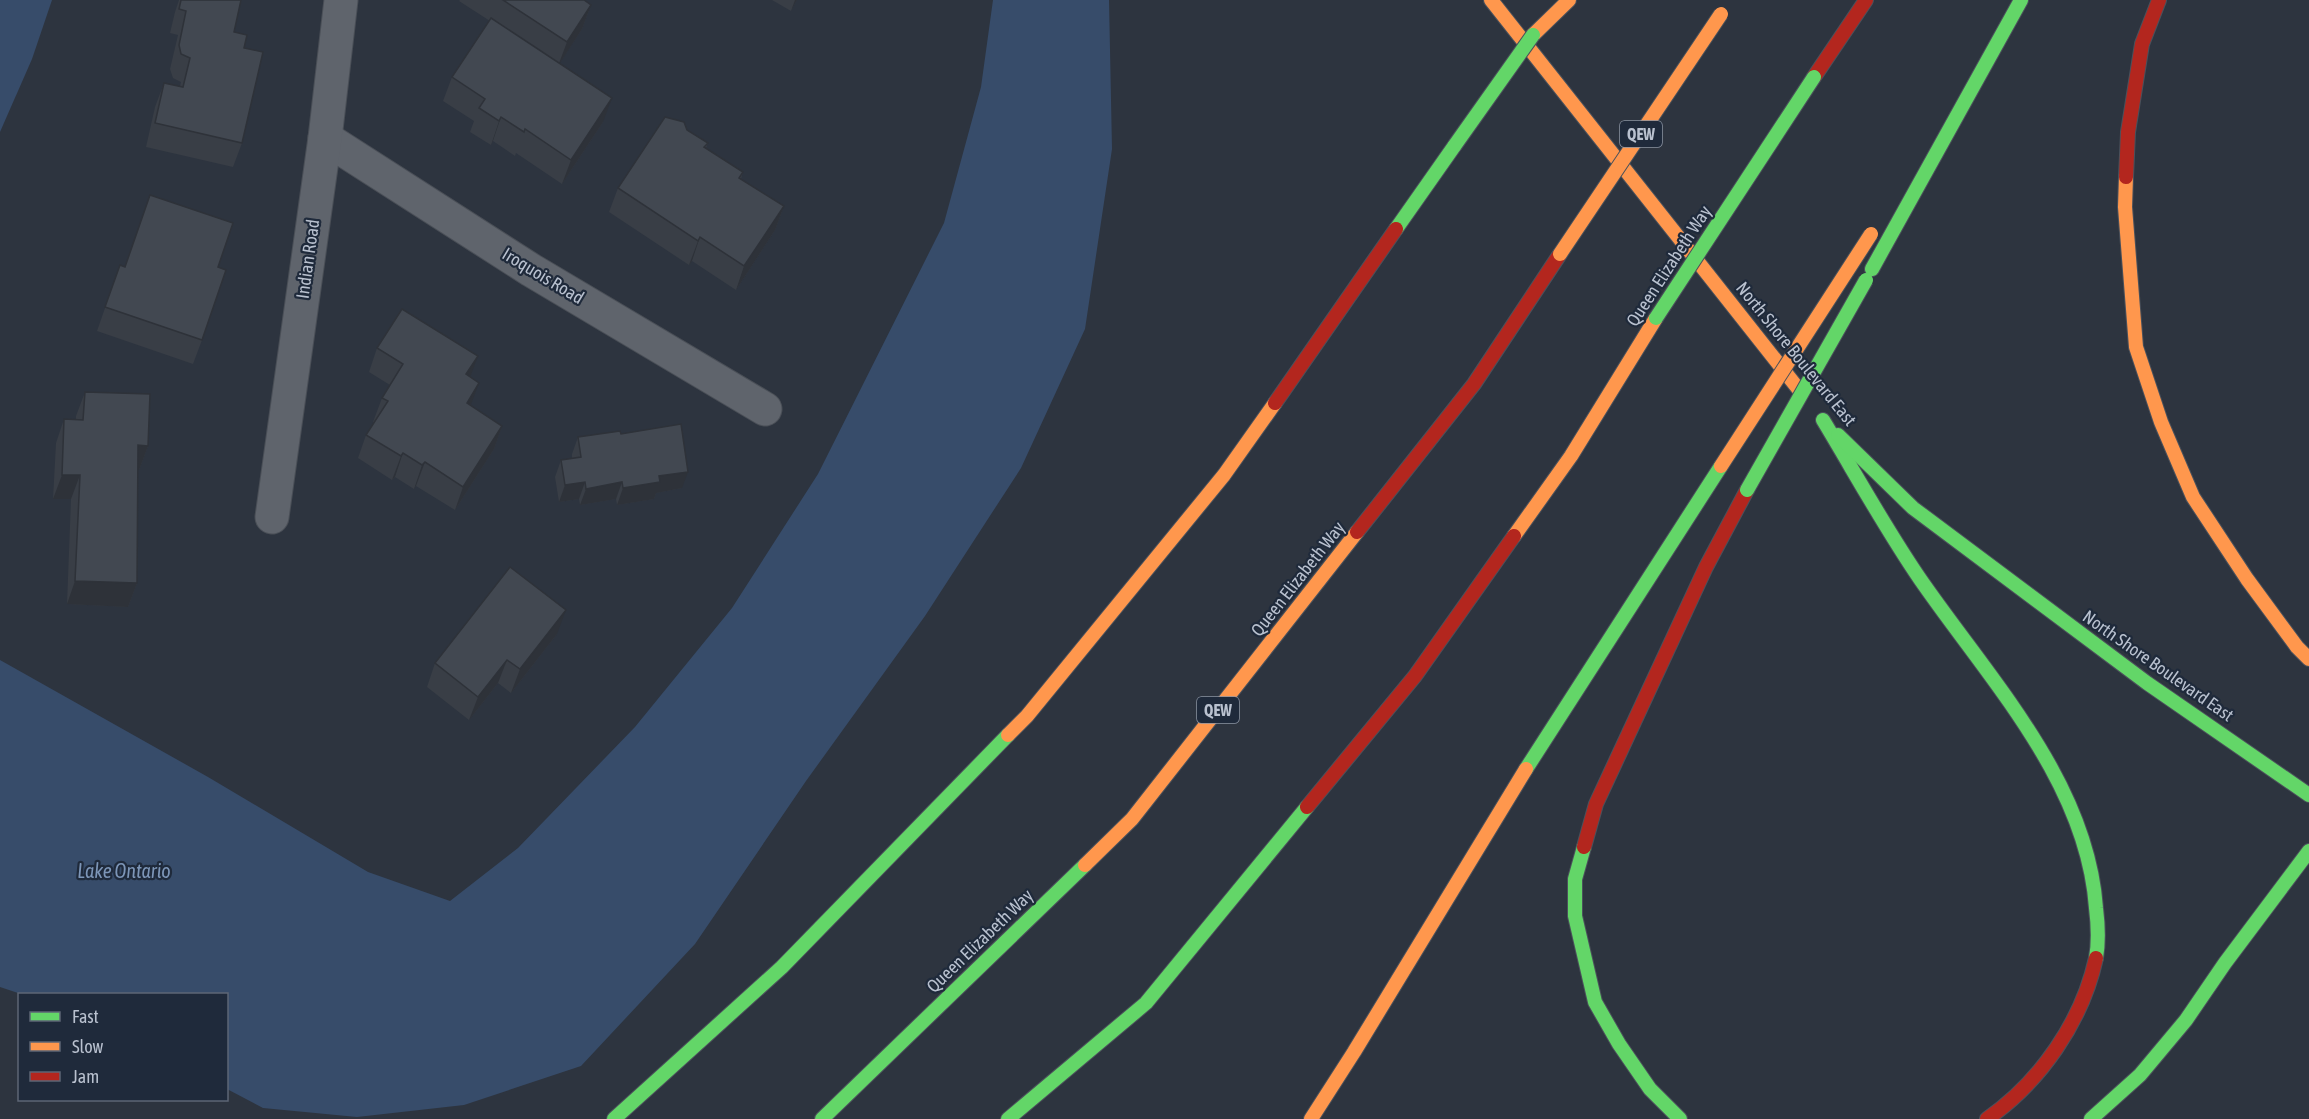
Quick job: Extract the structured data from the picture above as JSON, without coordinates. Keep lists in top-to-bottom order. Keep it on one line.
{"streets":{"main road":["QEW","Queen Elizabeth Way","North Shore Boulevard East"],"street":["Indian Road","Iroquois Road"]},"crossings":[["Indian Road","Iroquois Road"]],"water":["Lake Ontario"],"legend":["Fast","Slow","Jam"]}
